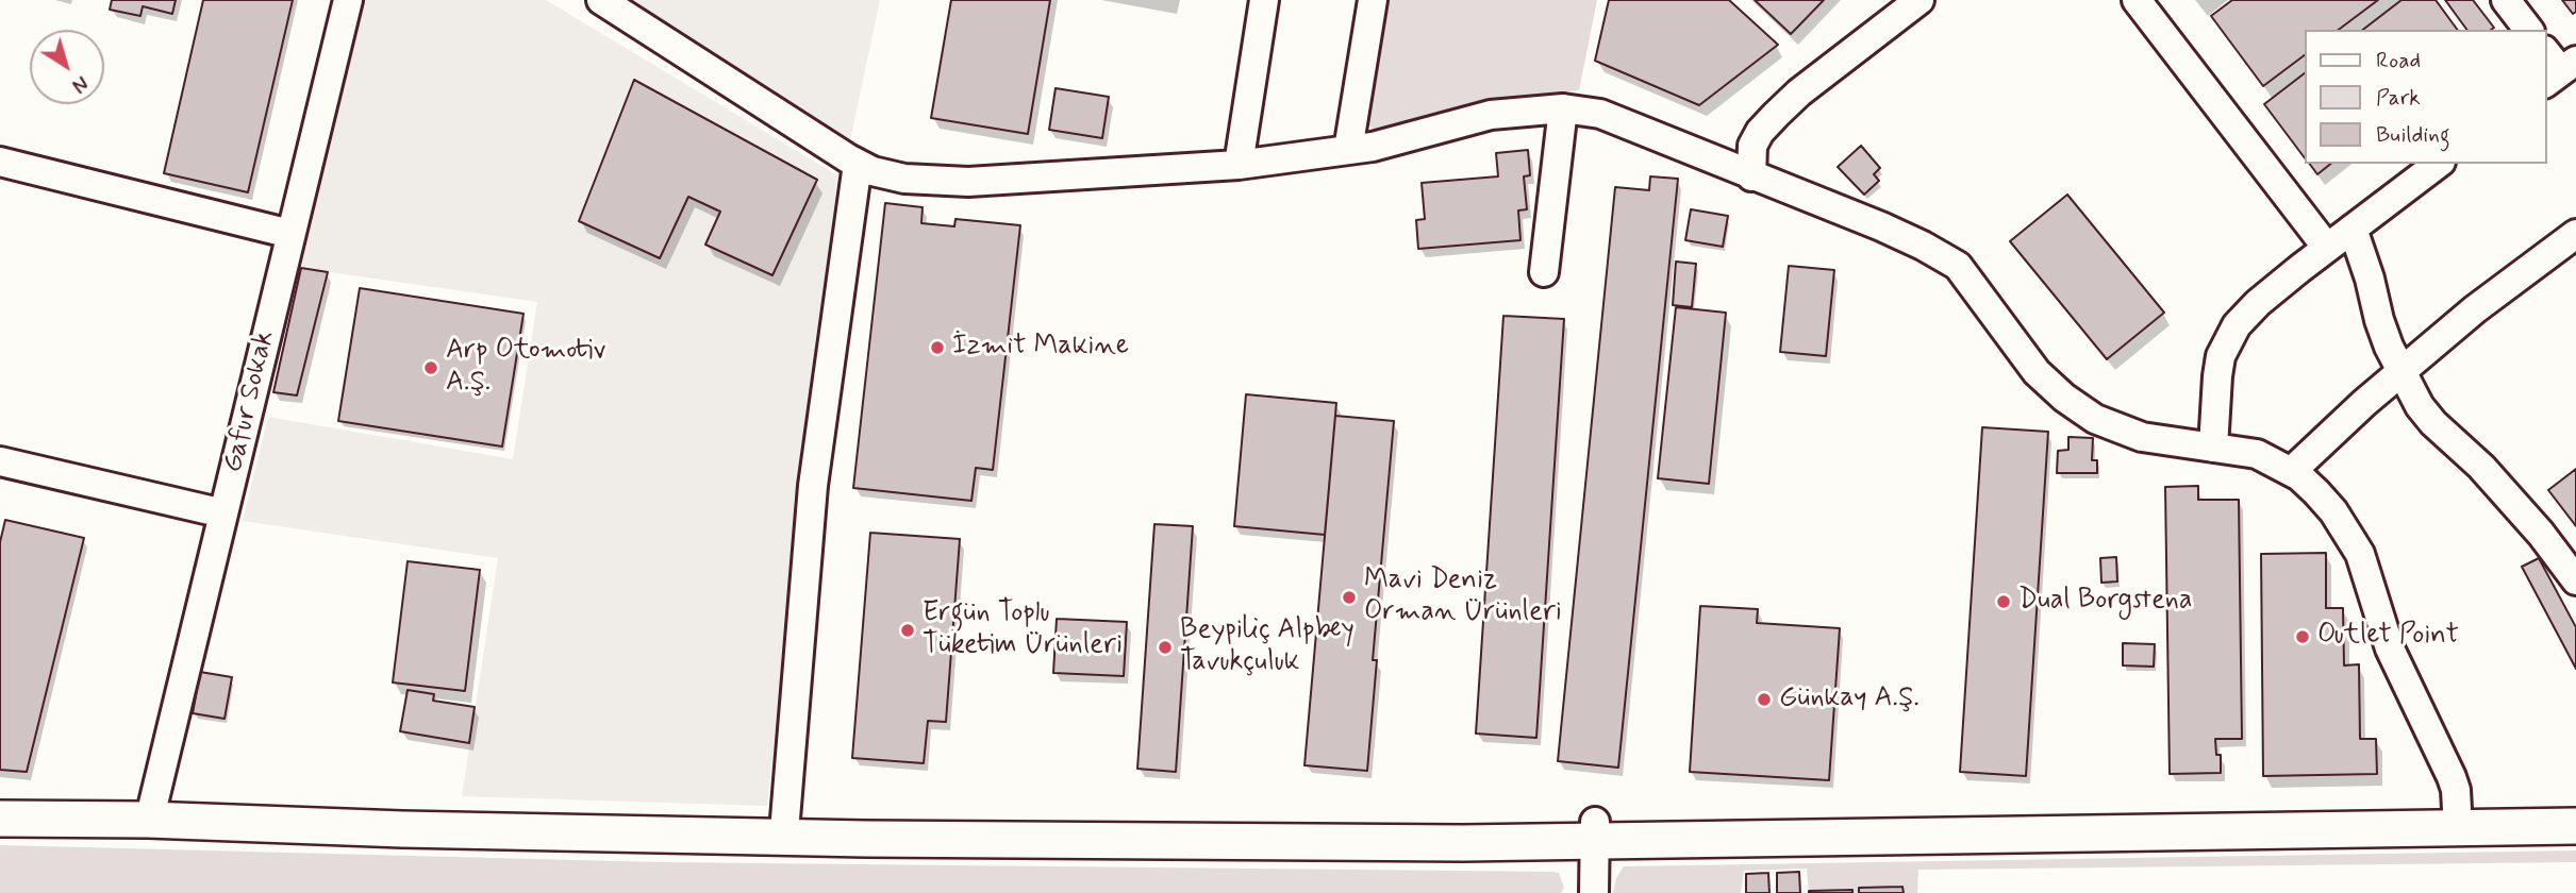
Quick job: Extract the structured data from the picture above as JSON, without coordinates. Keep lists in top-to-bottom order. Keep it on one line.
{"streets":{"street":["Gafur Sokak"]},"places":["İzmit Makine","Arp Otomotiv A.Ş.","Mavi Deniz Orman Ürünleri","Dual Borgstena","Ergün Toplu Tüketim Ürünleri","Outlet Point","Beypiliç Alpbey Tavukçuluk","Günkay A.Ş."],"legend":["Road","Park","Building"],"north":"bottom right"}
